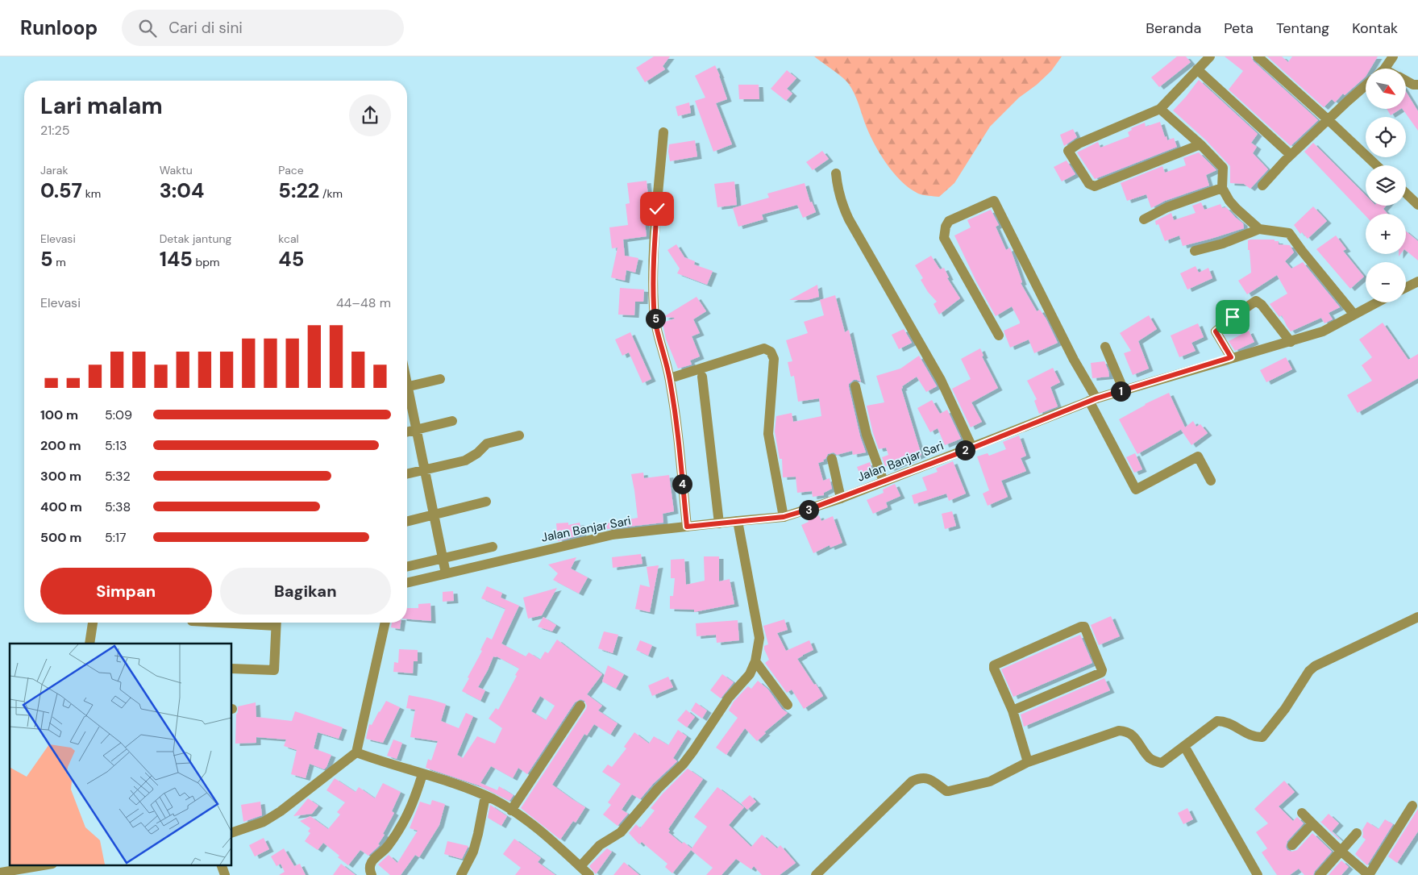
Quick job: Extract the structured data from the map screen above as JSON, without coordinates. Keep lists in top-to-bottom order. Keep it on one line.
{"streets":{"street":["Jalan Banjar Sari"]},"north":"bottom right","page":{"header":"Runloop","search":"Cari di sini","nav":["Beranda","Peta","Tentang","Kontak"],"map_buttons":["+","−"],"heading":["Lari malam","21:25"],"stats":[["Jarak","0.57 km"],["Waktu","3:04"],["Pace","5:22 /km"],["Elevasi","5 m"],["Detak jantung","145 bpm"],["kcal","45"]],"chart":["Elevasi","44–48 m"],"pins":["5","1","2","4","3"],"list":[{"name":"100 m","note":"5:09"},{"name":"200 m","note":"5:13"},{"name":"300 m","note":"5:32"},{"name":"400 m","note":"5:38"},{"name":"500 m","note":"5:17"}],"buttons":["Simpan","Bagikan"]}}
